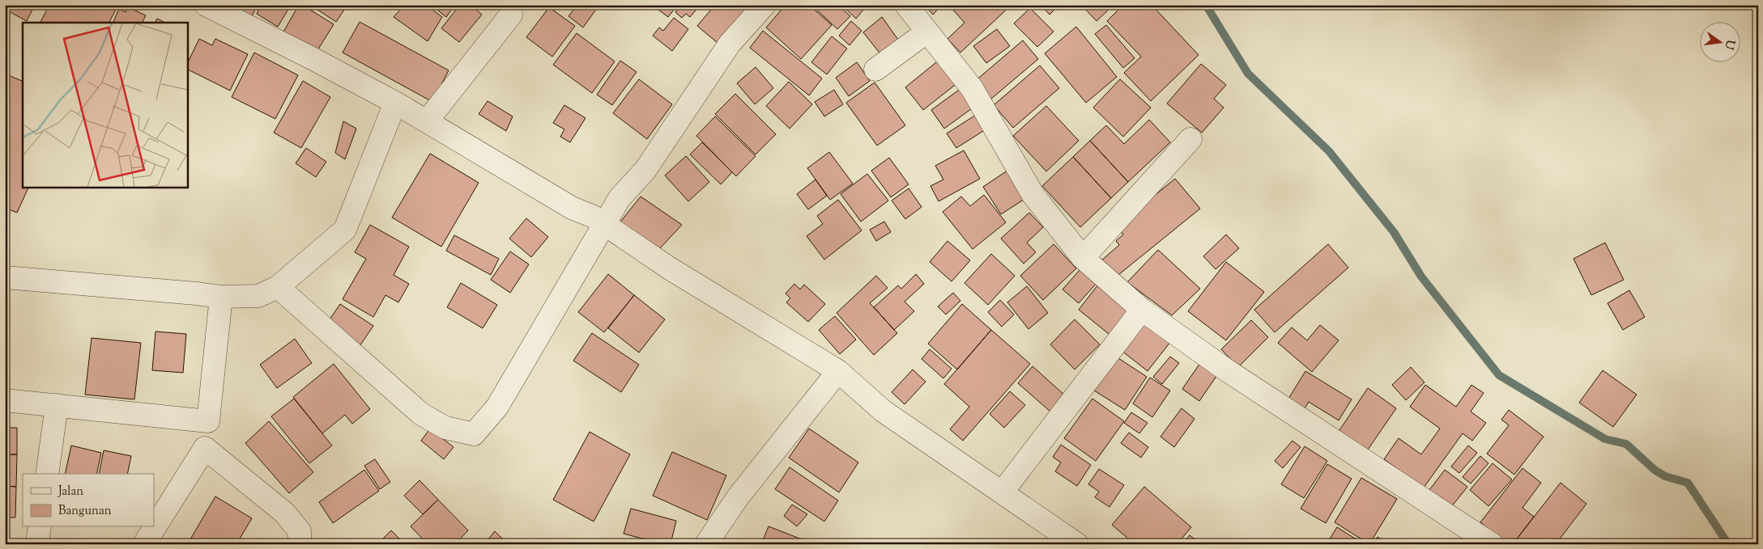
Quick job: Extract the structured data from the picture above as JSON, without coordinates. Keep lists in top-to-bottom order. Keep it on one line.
{"legend":["Jalan","Bangunan"],"north":"right"}
